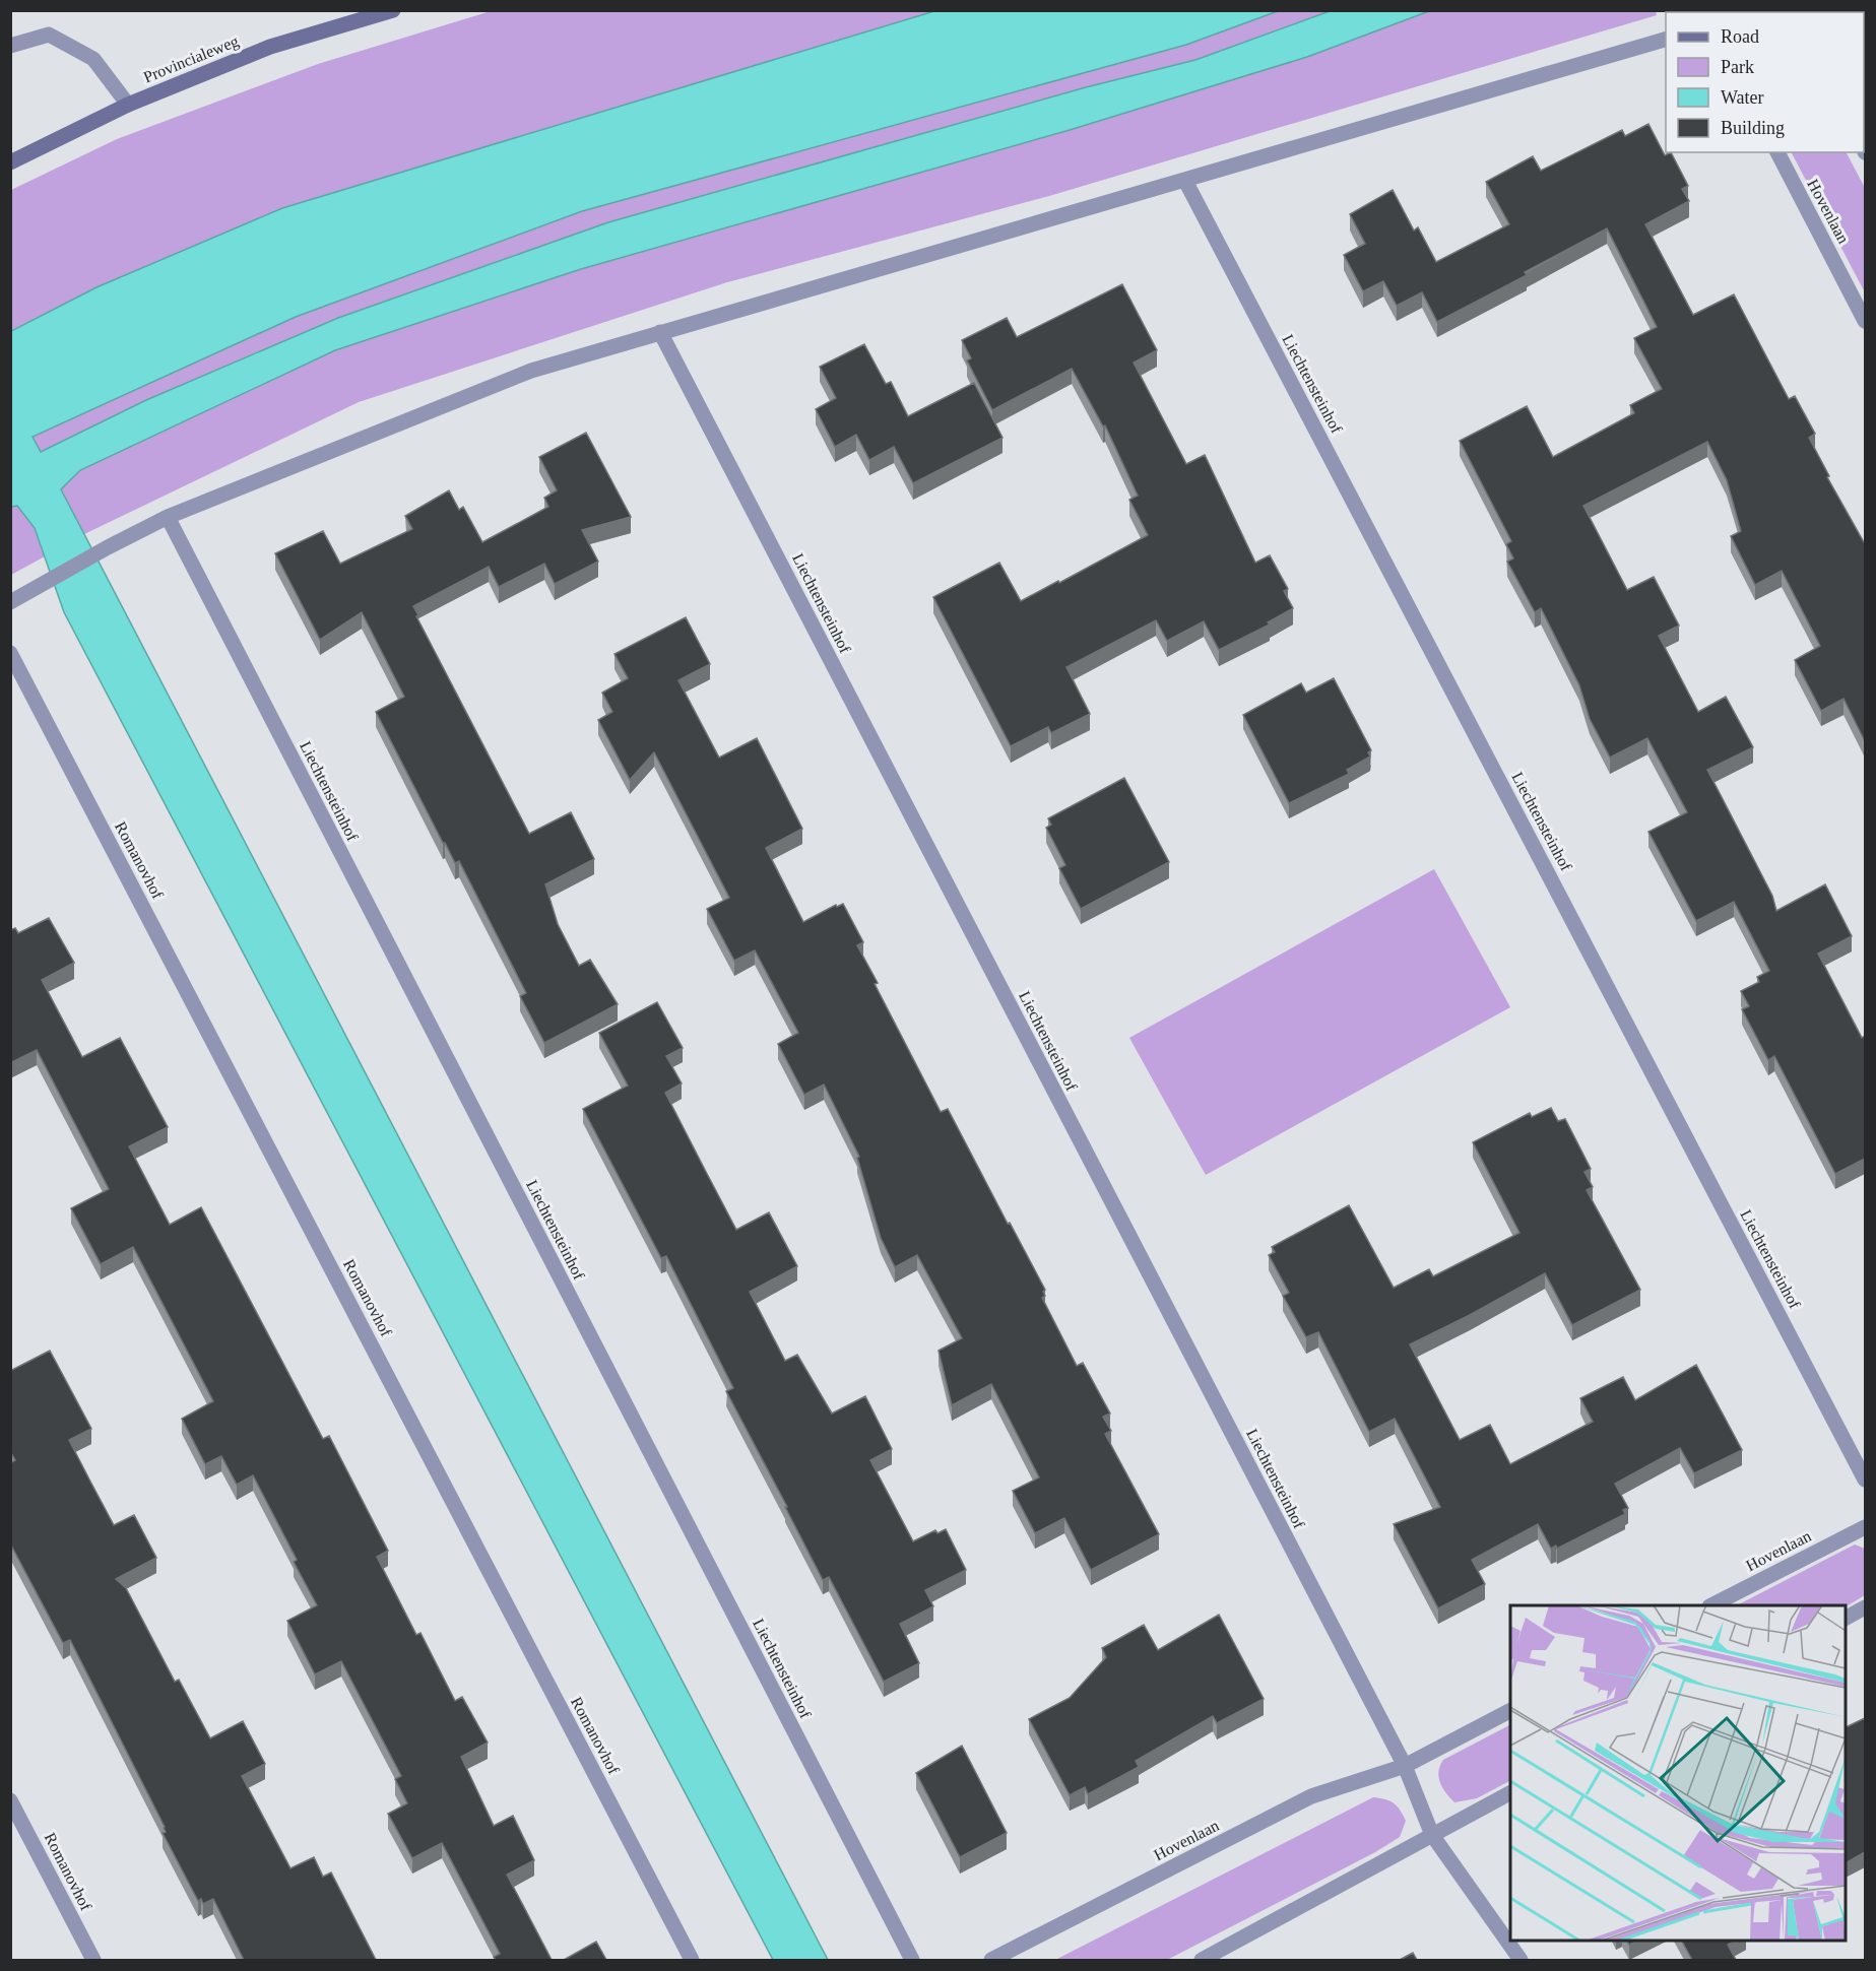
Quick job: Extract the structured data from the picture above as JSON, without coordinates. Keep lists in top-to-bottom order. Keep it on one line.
{"streets":{"main road":["Provincialeweg"],"street":["Hovenlaan","Liechtensteinhof","Romanovhof"]},"crossings":[["Hovenlaan","Liechtensteinhof"]],"legend":["Road","Park","Water","Building"]}
